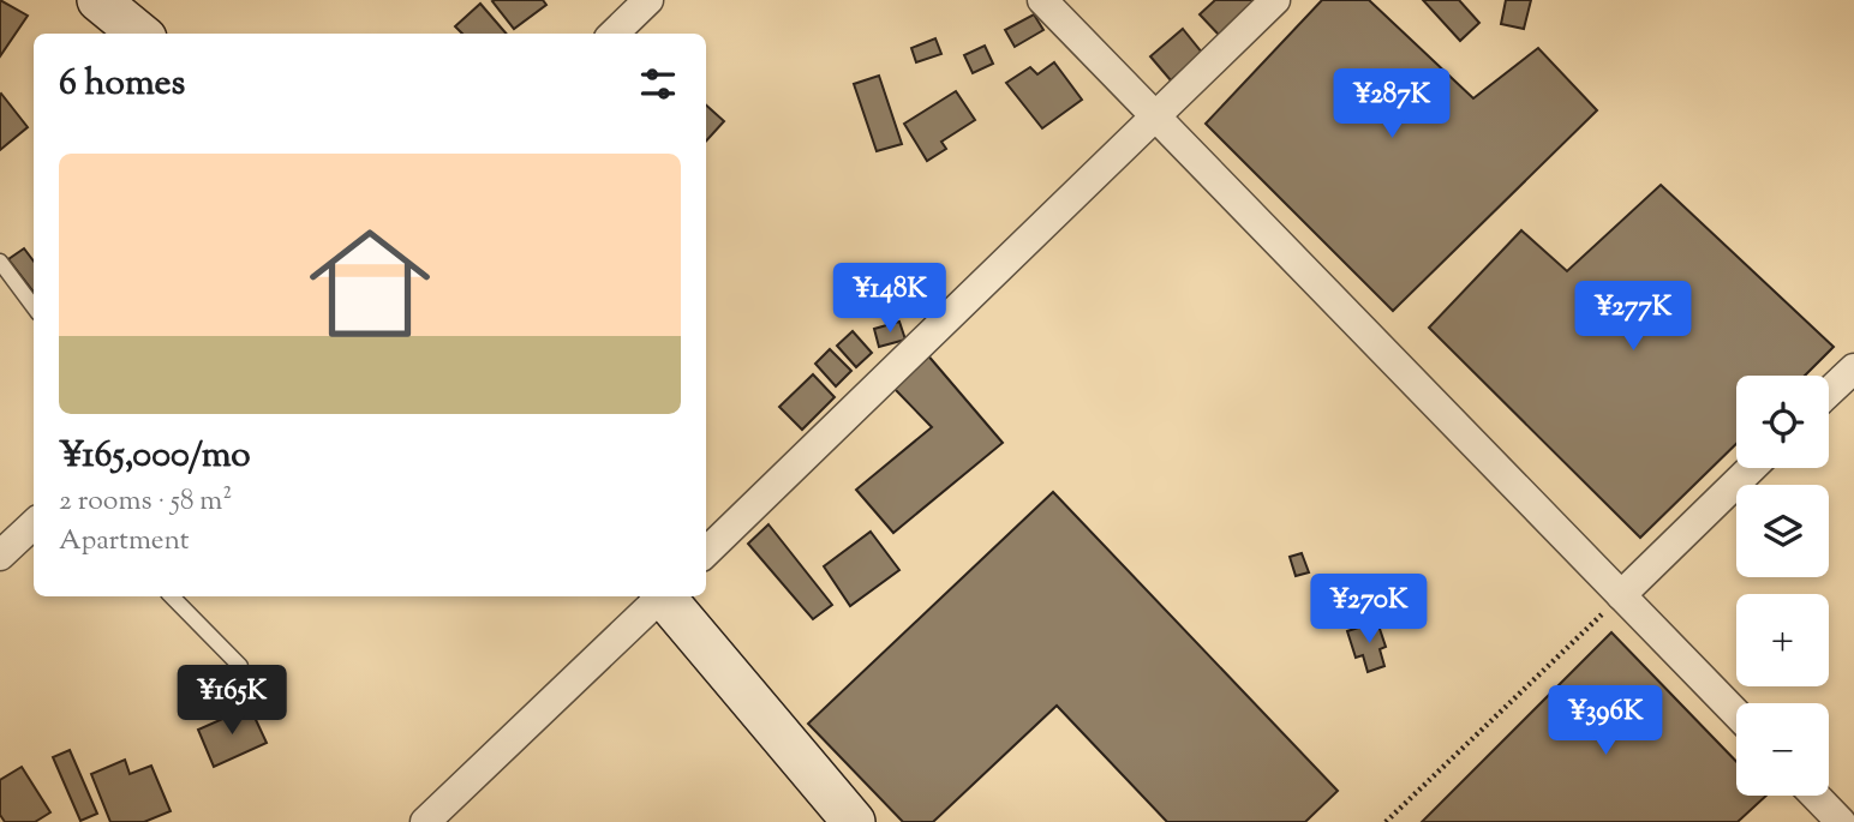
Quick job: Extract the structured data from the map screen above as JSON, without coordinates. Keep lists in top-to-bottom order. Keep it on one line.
{"page":{"heading":"6 homes","price":["¥287K","¥148K","¥277K","¥270K","¥165K","¥396K"],"list":[{"name":"¥165,000/mo","note":"2 rooms · 58 m² · Apartment"}],"map_buttons":["+","−"]}}
